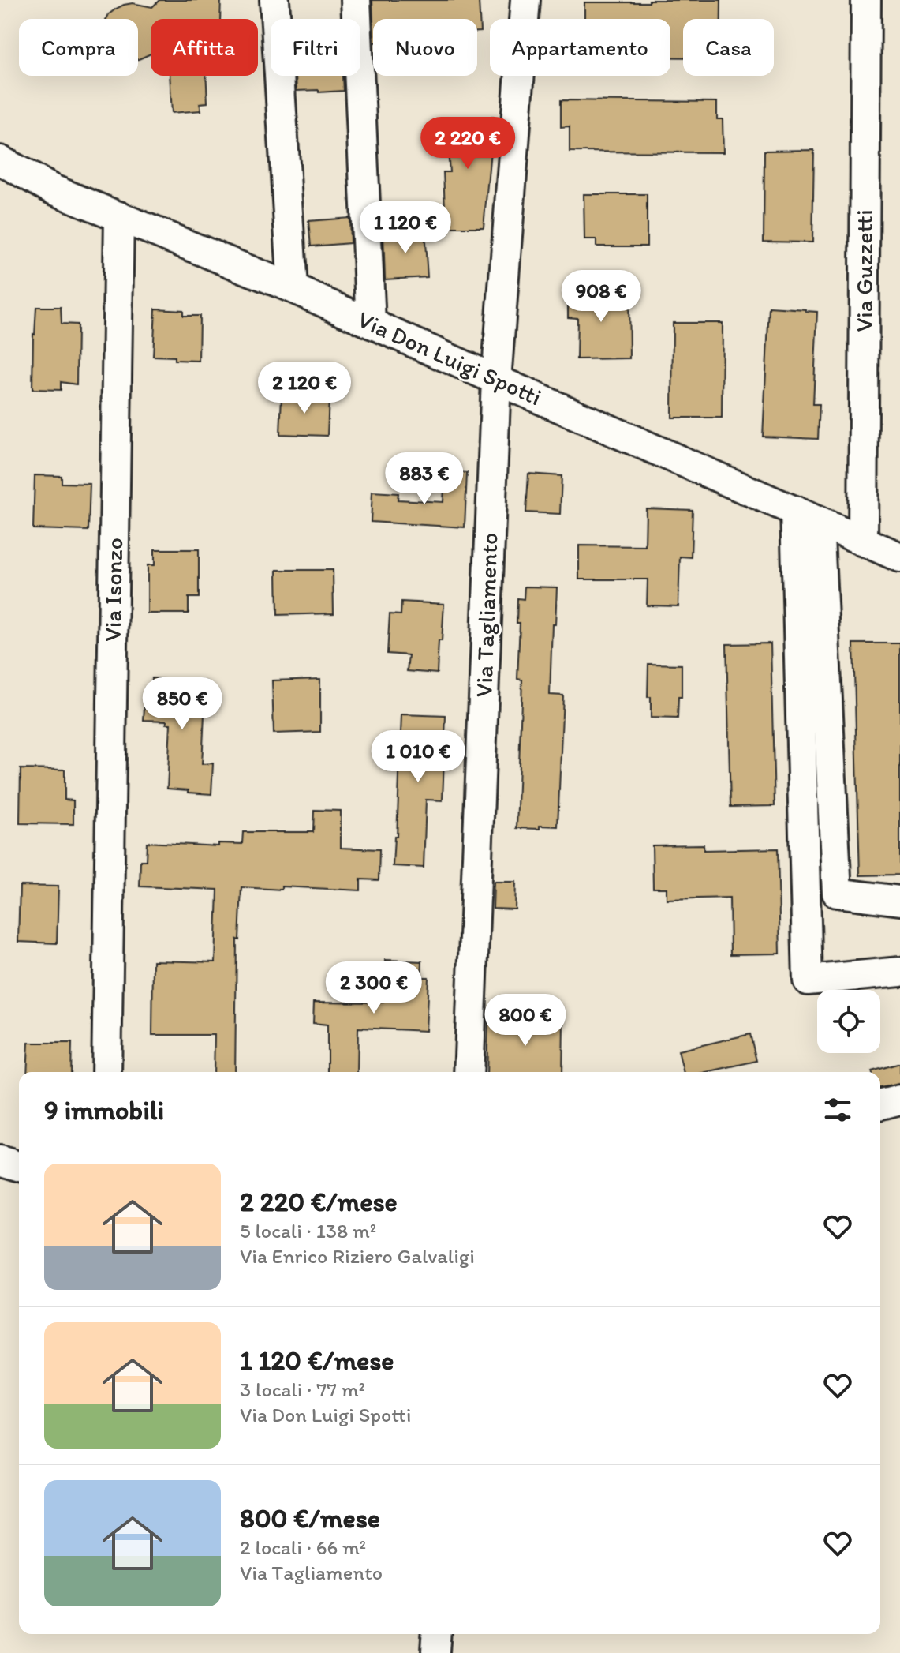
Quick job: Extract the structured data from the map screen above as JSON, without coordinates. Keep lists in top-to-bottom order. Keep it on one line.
{"streets":{"street":["Via Guzzetti","Via Don Luigi Spotti","Via Isonzo","Via Tagliamento"]},"crossings":[["Via Guzzetti","Via Don Luigi Spotti"],["Via Don Luigi Spotti","Via Isonzo"],["Via Don Luigi Spotti","Via Tagliamento"]],"page":{"chip":["Compra","Affitta","Filtri","Nuovo","Appartamento","Casa"],"price":["2 220 €","1 120 €","908 €","2 120 €","883 €","850 €","1 010 €","2 300 €","800 €"],"heading":"9 immobili","list":[{"name":"2 220 €/mese","note":"5 locali · 138 m² · Via Enrico Riziero Galvaligi"},{"name":"1 120 €/mese","note":"3 locali · 77 m² · Via Don Luigi Spotti"},{"name":"800 €/mese","note":"2 locali · 66 m² · Via Tagliamento"}]}}
